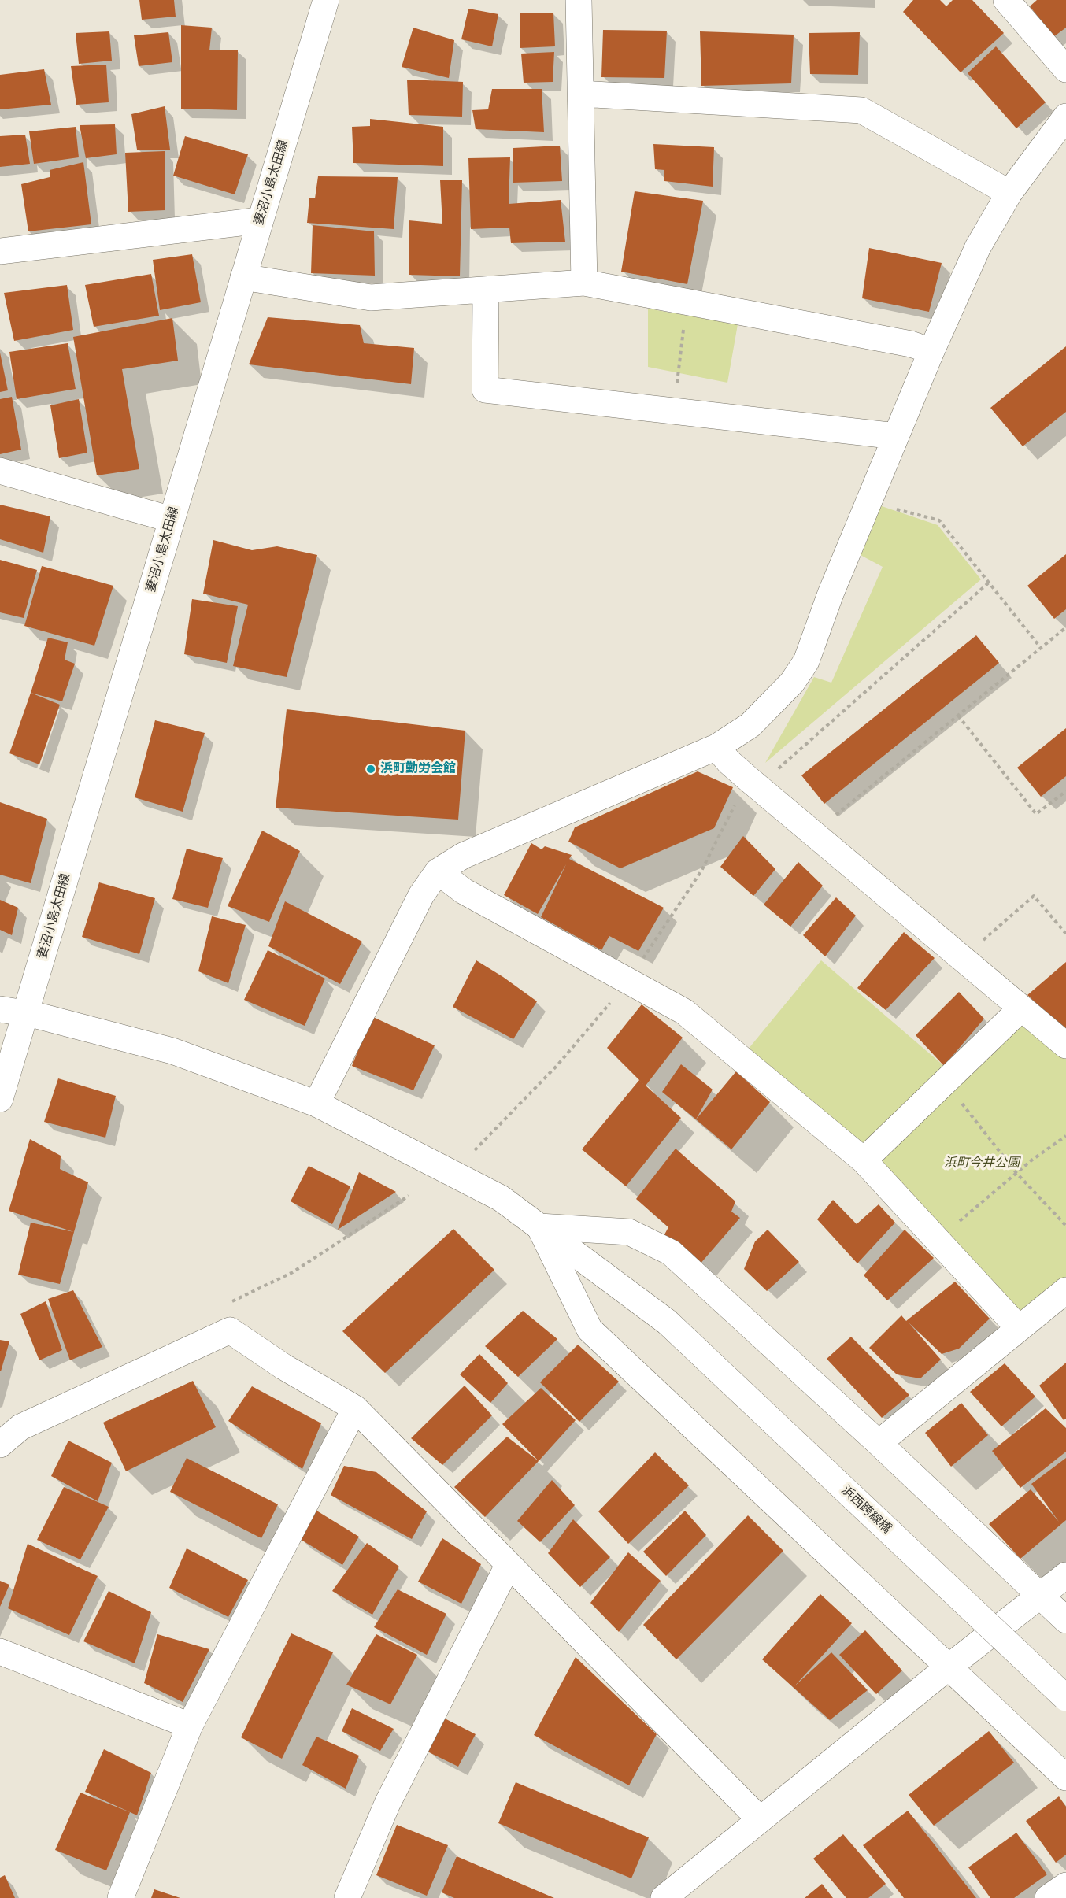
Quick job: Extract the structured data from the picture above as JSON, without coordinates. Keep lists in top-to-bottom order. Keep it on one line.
{"streets":{"street":["妻沼小島太田線","浜西跨線橋"]},"crossings":[["妻沼小島太田線","浜西跨線橋"]],"parks":["浜町今井公園"],"places":["浜町勤労会館"]}
